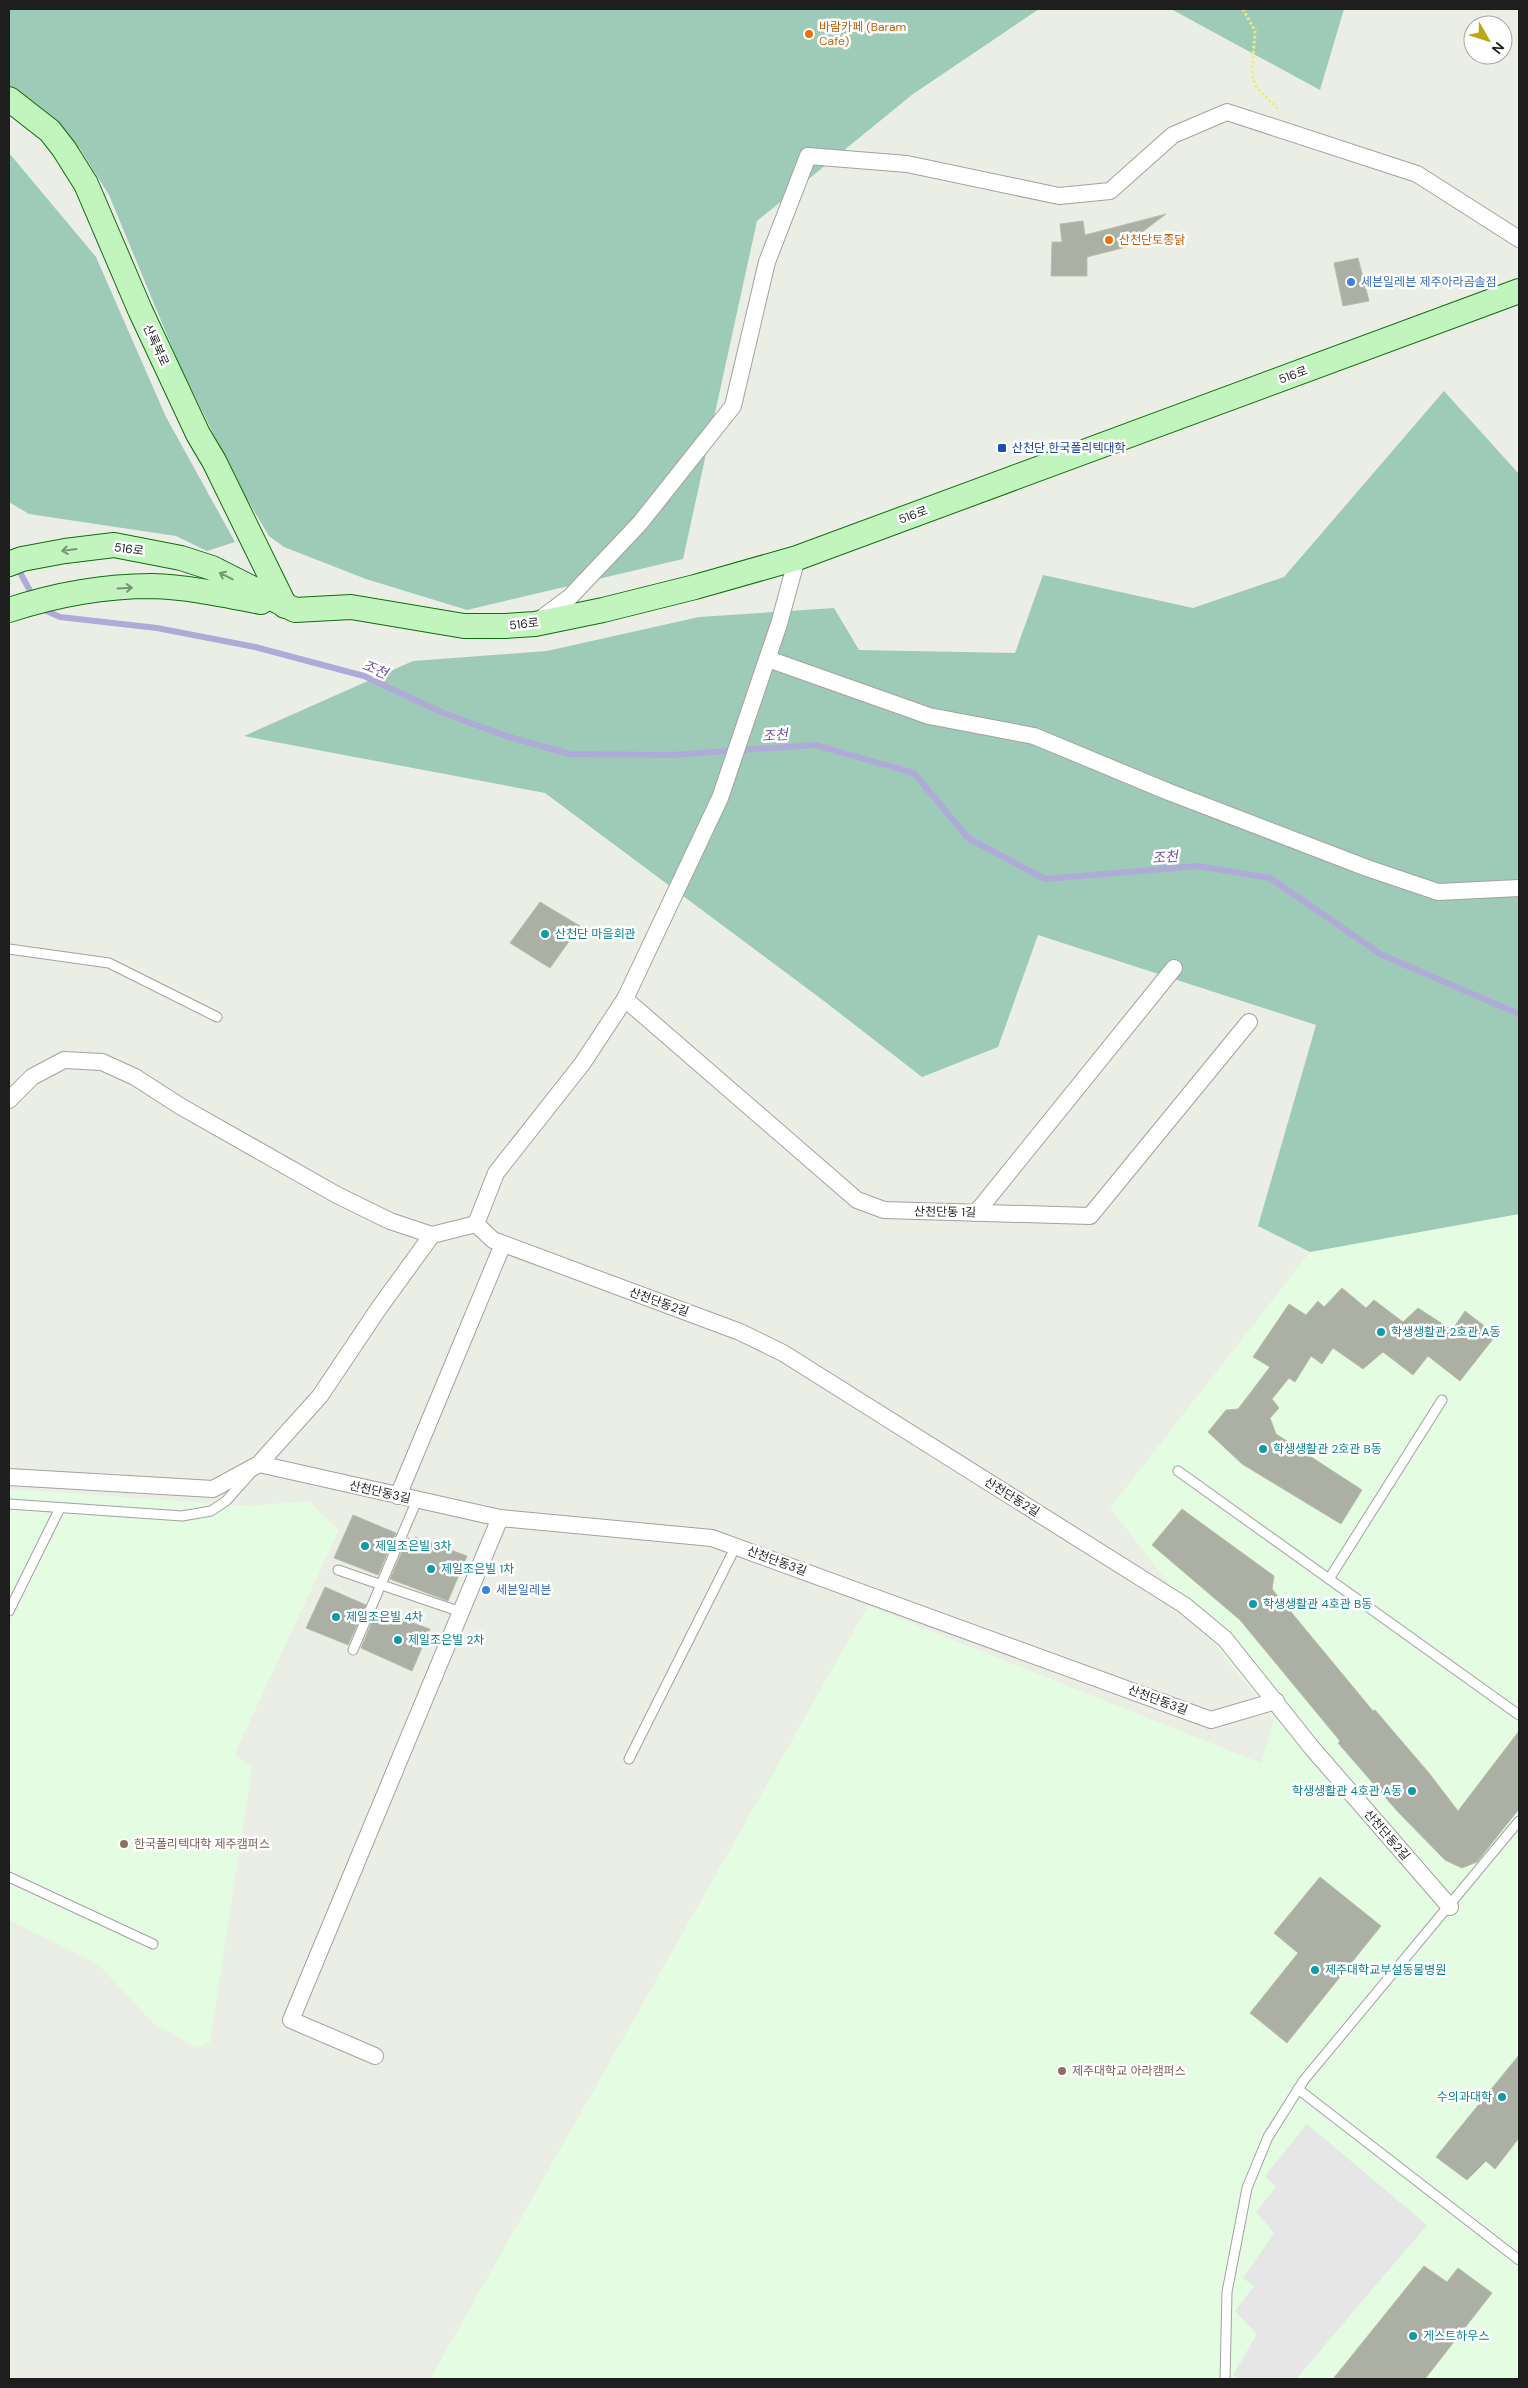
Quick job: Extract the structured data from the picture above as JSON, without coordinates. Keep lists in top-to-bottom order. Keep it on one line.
{"streets":{"main road":["산록북로","516로"],"street":["산천단동 1길","산천단동2길","산천단동3길"]},"crossings":[["산록북로","516로"],["산천단동2길","산천단동3길"]],"water":["조천"],"places":{"other":["바람카페 (Baram Cafe)","산천단토종닭","세븐일레븐 제주아라곰솔점","산천단 마을회관","학생생활관 2호관 A동","학생생활관 2호관 B동","제일조은빌 3차","제일조은빌 1차","세븐일레븐","학생생활관 4호관 B동","제일조은빌 4차","제일조은빌 2차","학생생활관 4호관 A동","한국폴리텍대학 제주캠퍼스","제주대학교부설동물병원","제주대학교 아라캠퍼스","수의과대학","게스트하우스"],"transit":["산천단 한국폴리텍대학"]},"north":"bottom right"}
